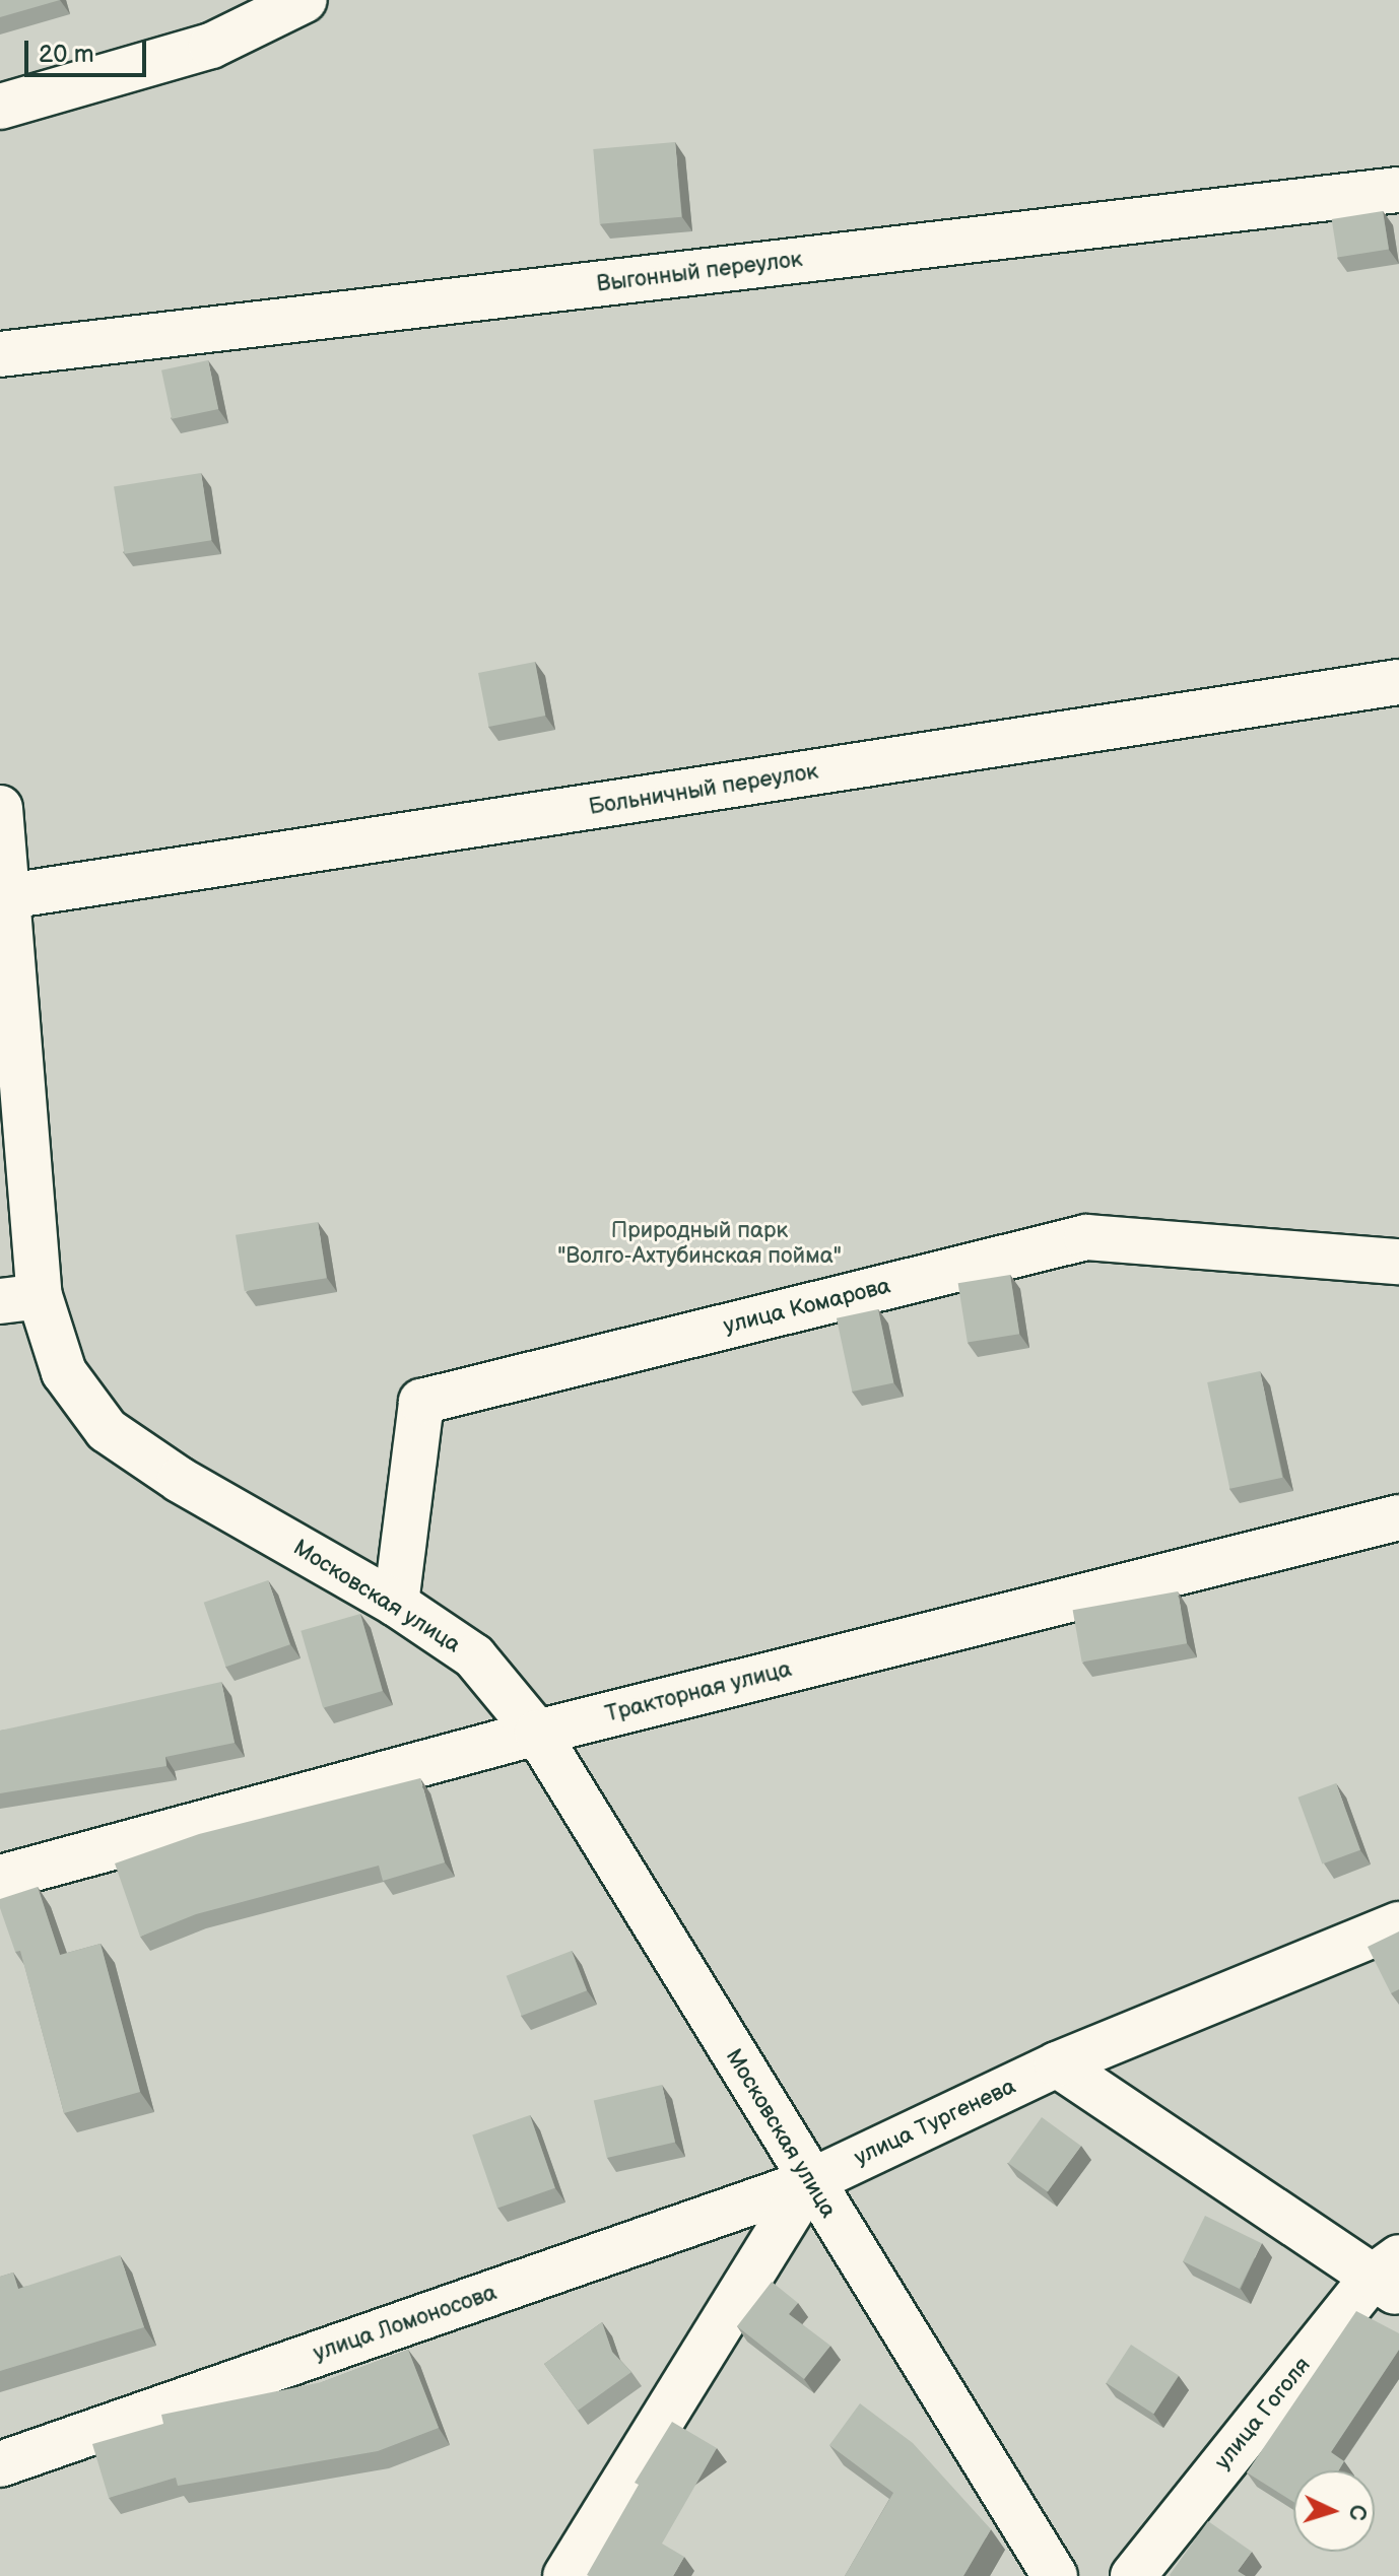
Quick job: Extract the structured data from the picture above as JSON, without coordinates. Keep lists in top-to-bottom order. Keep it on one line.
{"streets":{"street":["Выгонный переулок","Больничный переулок","улица Комарова","Московская улица","Тракторная улица","улица Тургенева","улица Ломоносова","улица Гоголя"]},"crossings":[["Больничный переулок","Московская улица"],["улица Комарова","Московская улица"],["Московская улица","Тракторная улица"],["Московская улица","улица Тургенева"],["Московская улица","улица Ломоносова"],["улица Тургенева","улица Ломоносова"]],"parks":["Природный парк \"Волго-Ахтубинская пойма\""],"scale_bar":"20 m","north":"right"}
